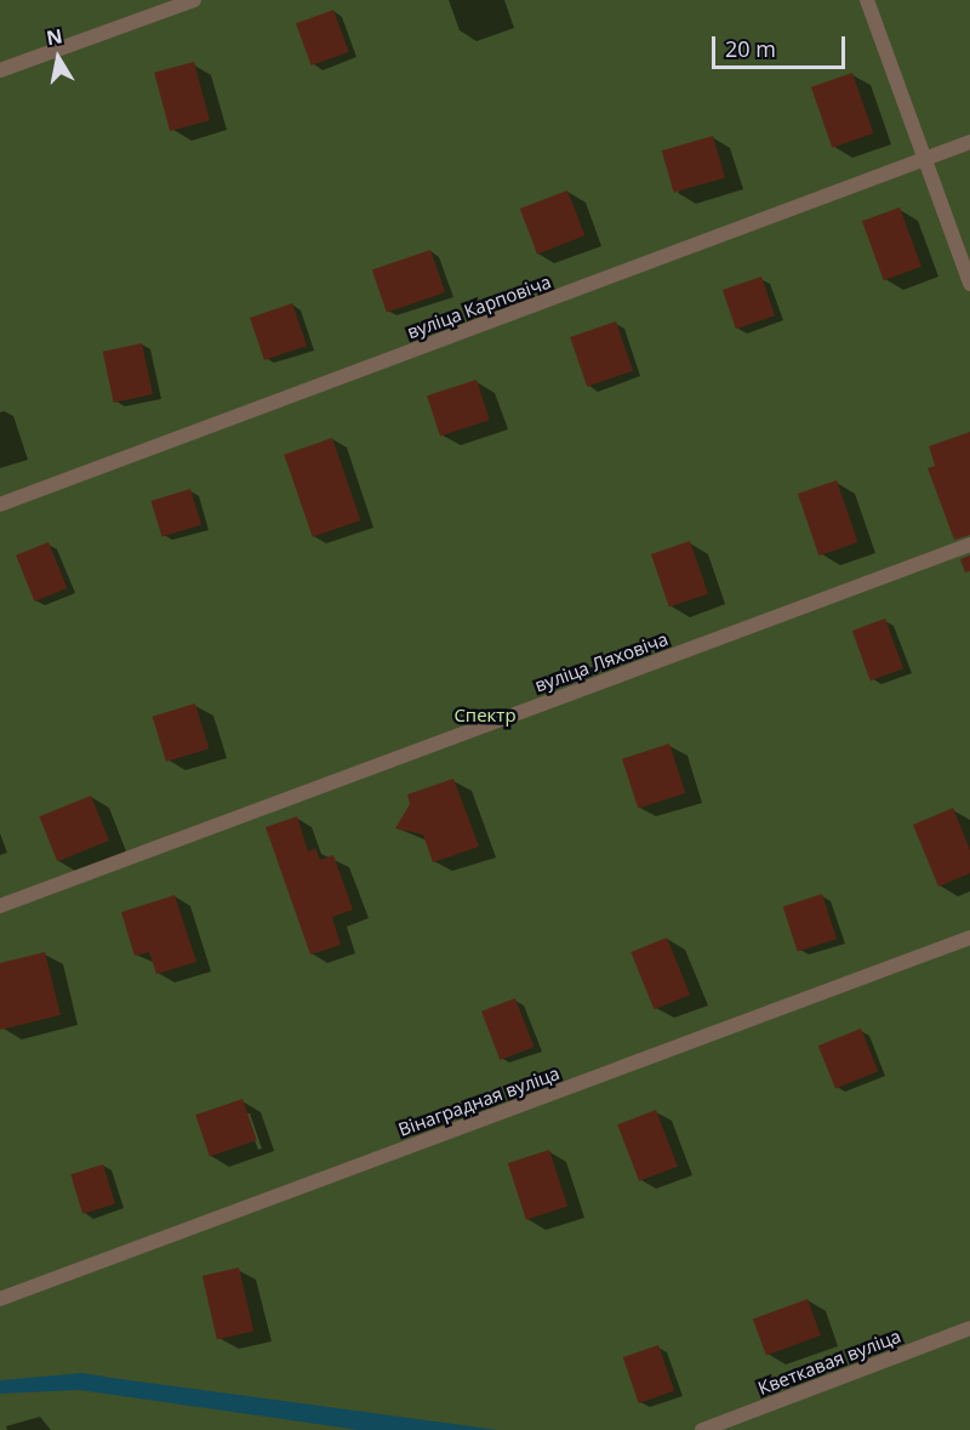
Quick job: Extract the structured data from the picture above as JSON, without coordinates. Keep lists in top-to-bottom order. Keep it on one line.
{"streets":{"street":["вуліца Карповіча","вуліца Ляховіча","Вінаградная вуліца","Кветкавая вуліца"]},"parks":["Спектр"],"scale_bar":"20 m","north":"top"}
